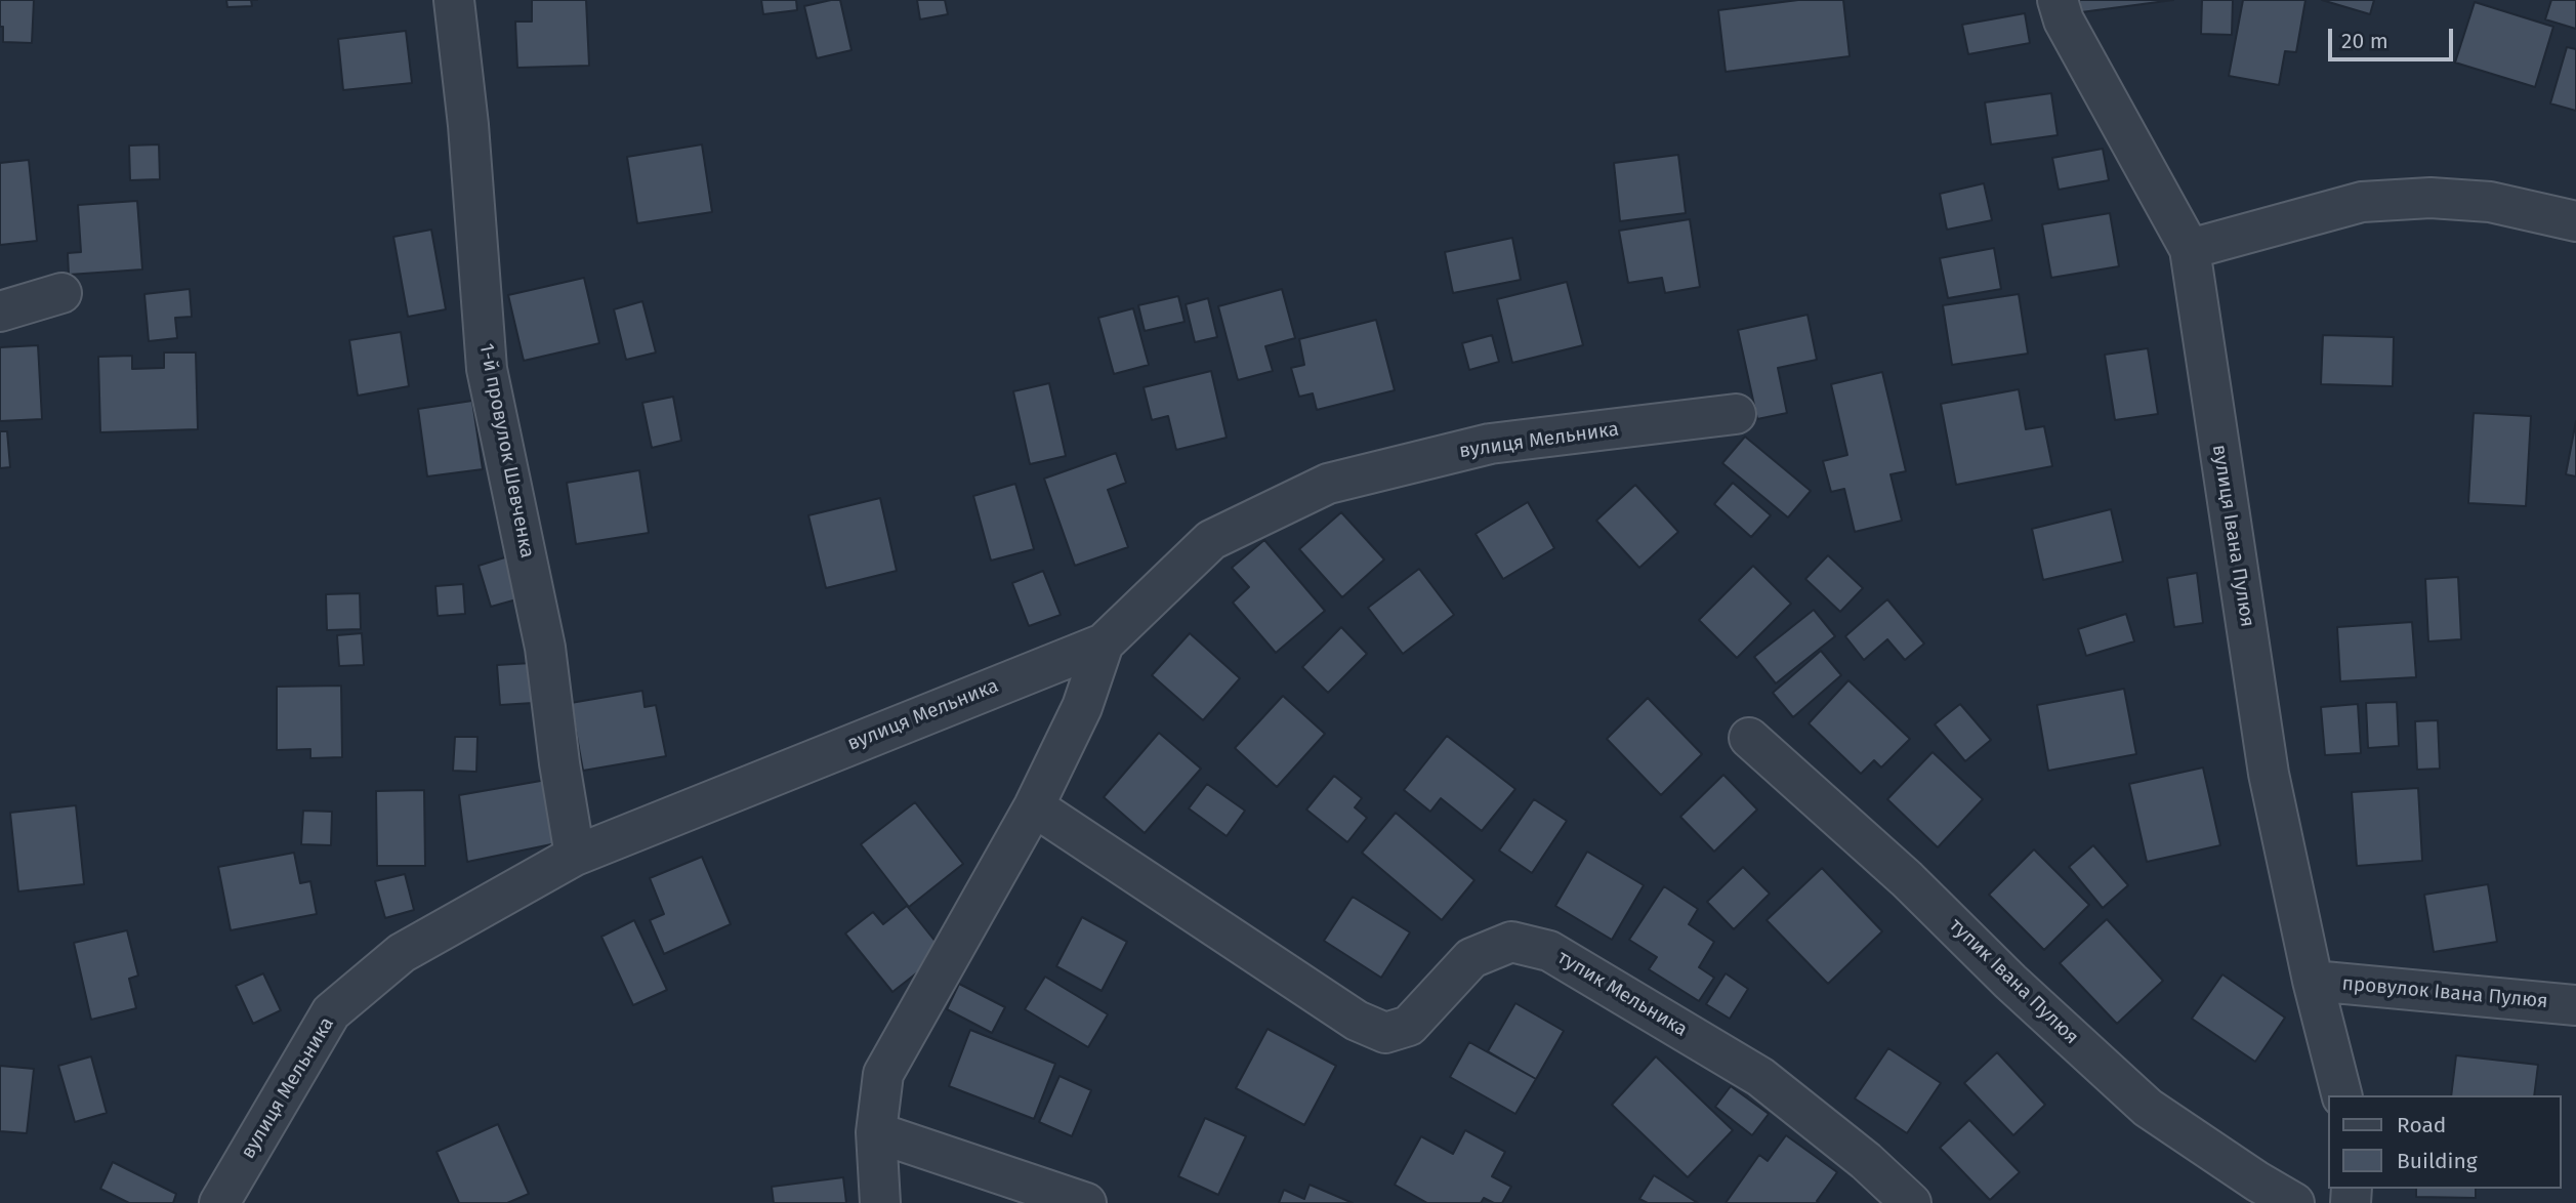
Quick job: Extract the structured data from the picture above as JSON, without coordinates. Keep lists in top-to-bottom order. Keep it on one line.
{"streets":{"street":["вулиця Мельника","1-й провулок Шевченка","вулиця Івана Пулюя","тупик Івана Пулюя","провулок Івана Пулюя","тупик Мельника"]},"crossings":[["вулиця Мельника","1-й провулок Шевченка"],["вулиця Івана Пулюя","провулок Івана Пулюя"]],"legend":["Road","Building"],"scale_bar":"20 m"}
